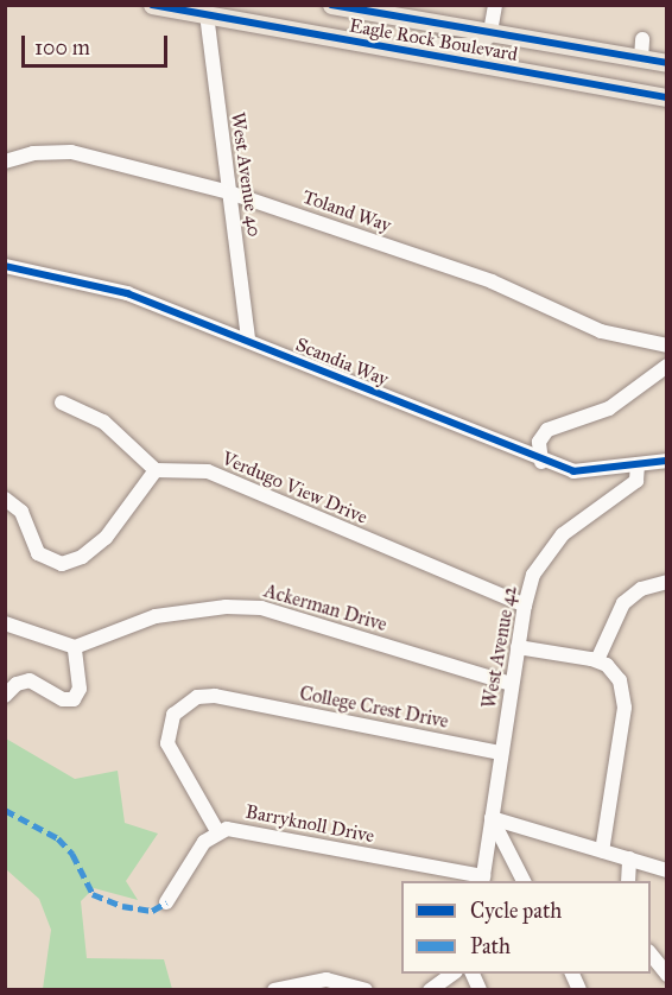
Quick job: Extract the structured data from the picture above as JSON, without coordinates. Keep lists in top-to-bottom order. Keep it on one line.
{"streets":{"main road":["Eagle Rock Boulevard"],"street":["West Avenue 40","Toland Way","Scandia Way","Verdugo View Drive","Ackerman Drive","West Avenue 42","College Crest Drive","Barryknoll Drive"]},"crossings":[["Eagle Rock Boulevard","West Avenue 40"],["West Avenue 40","Toland Way"],["West Avenue 40","Scandia Way"],["Scandia Way","West Avenue 42"],["Verdugo View Drive","West Avenue 42"],["Ackerman Drive","West Avenue 42"],["West Avenue 42","College Crest Drive"],["West Avenue 42","Barryknoll Drive"],["College Crest Drive","Barryknoll Drive"]],"legend":["Cycle path","Path"],"scale_bar":"100 m"}
